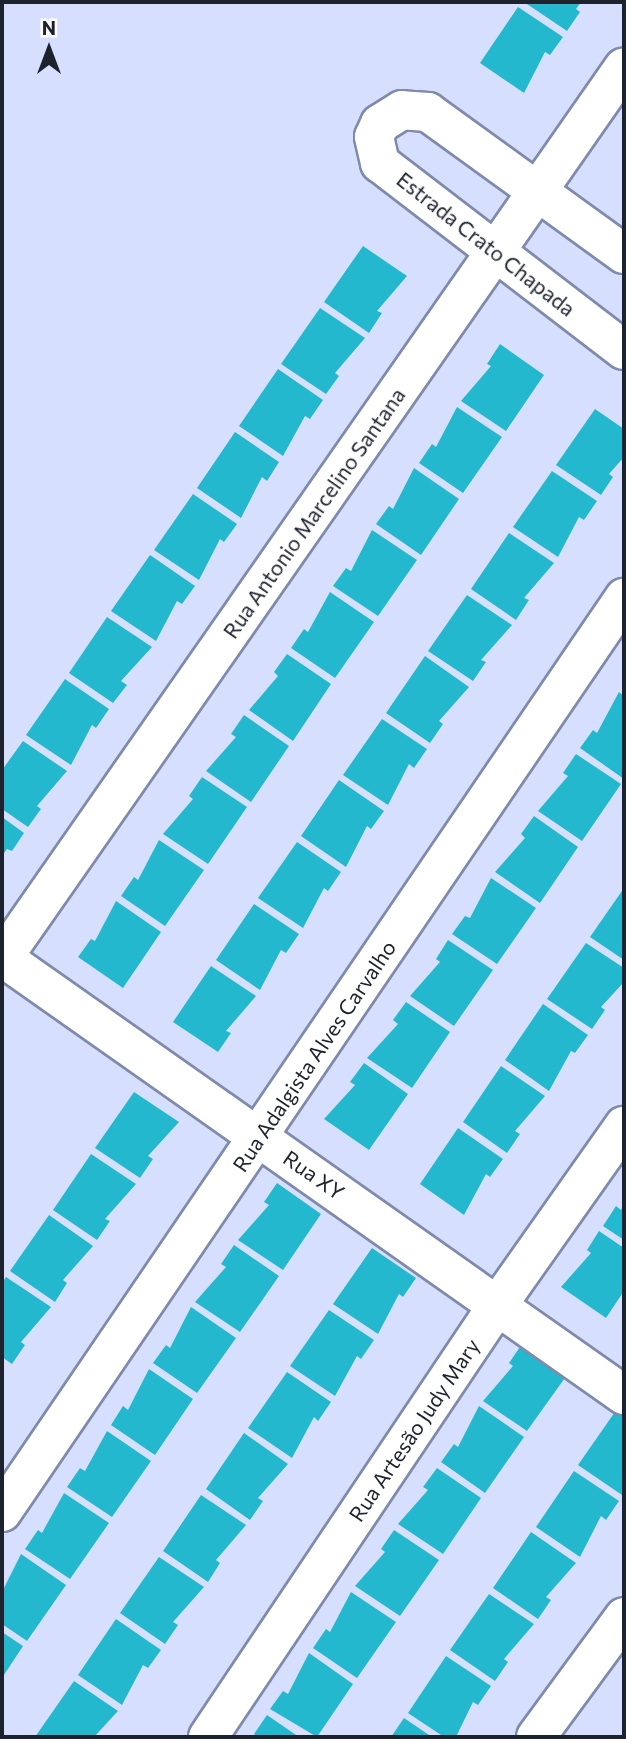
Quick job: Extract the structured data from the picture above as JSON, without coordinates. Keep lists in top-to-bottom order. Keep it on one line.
{"streets":{"street":["Estrada Crato Chapada","Rua Antonio Marcelino Santana","Rua Adalgista Alves Carvalho","Rua XY","Rua Artesão Judy Mary"]},"crossings":[["Estrada Crato Chapada","Rua Antonio Marcelino Santana"],["Rua Antonio Marcelino Santana","Rua XY"],["Rua Adalgista Alves Carvalho","Rua XY"],["Rua XY","Rua Artesão Judy Mary"]],"north":"top"}
